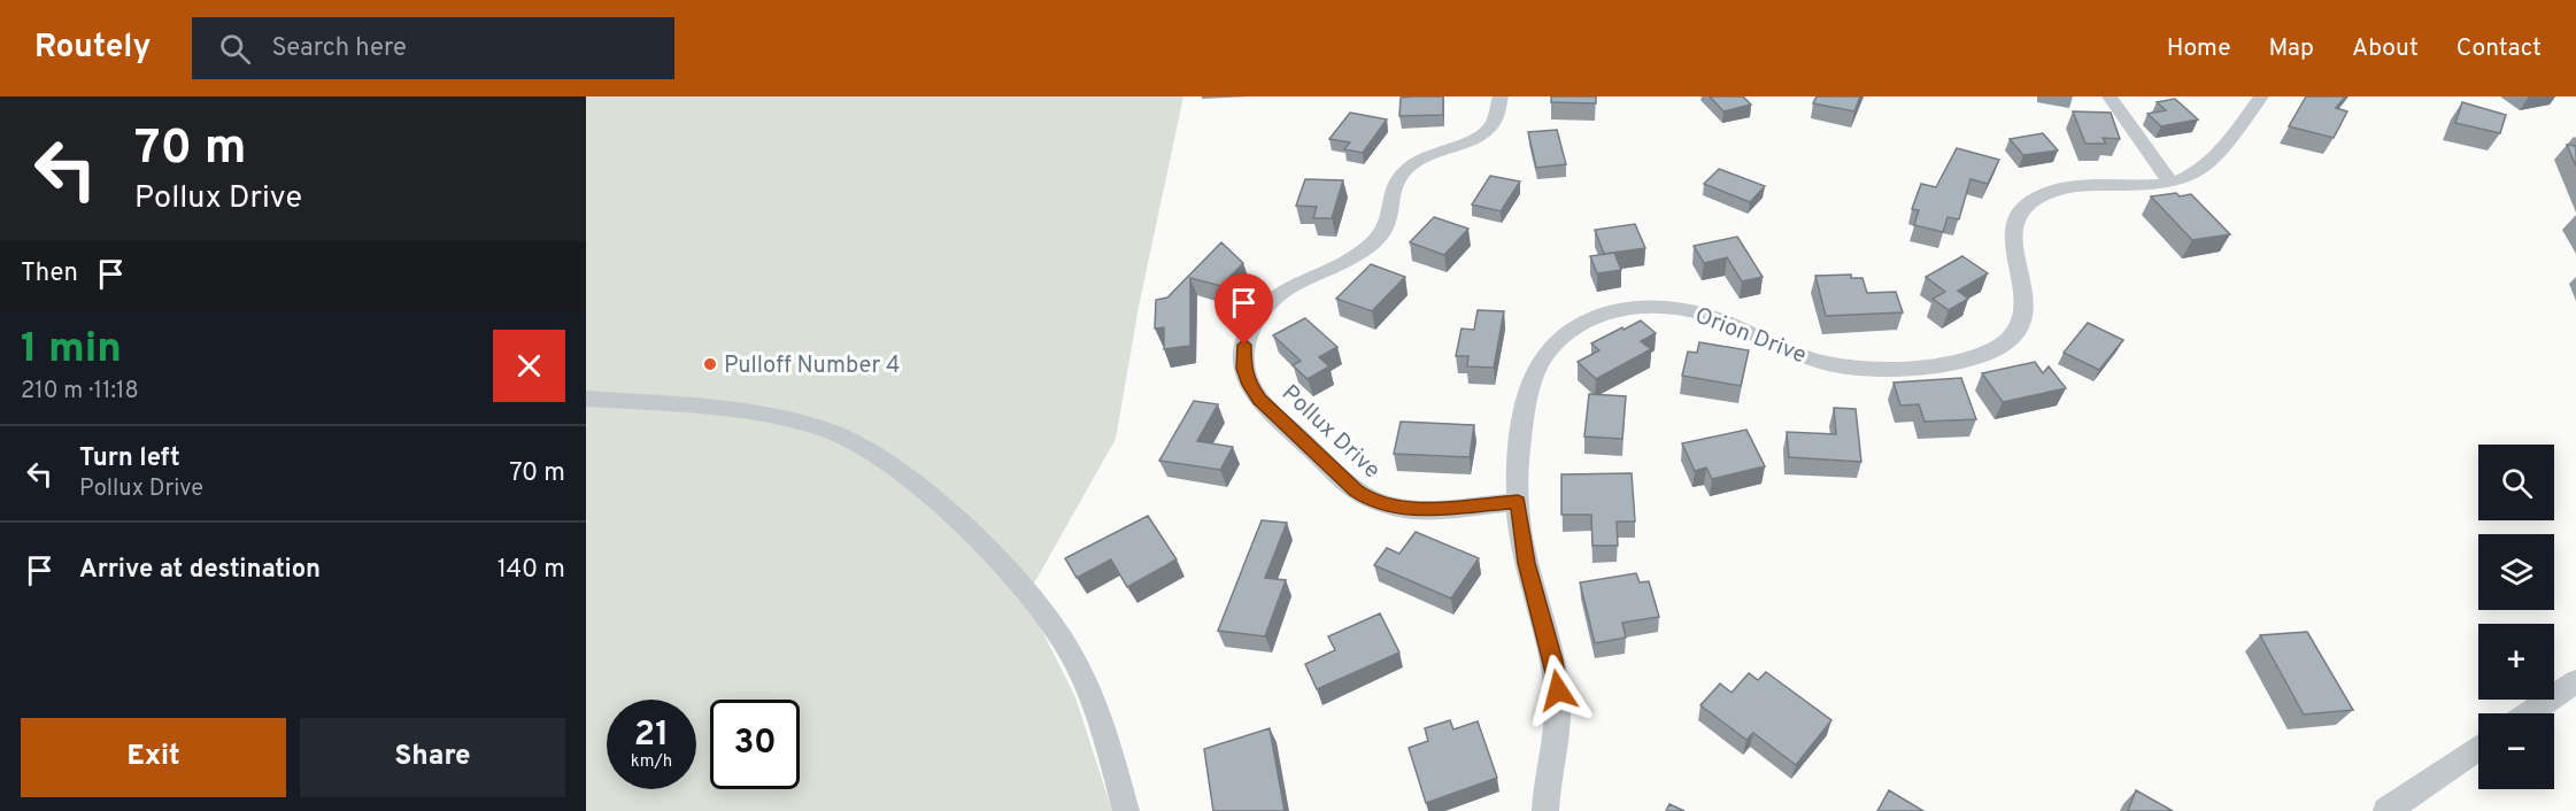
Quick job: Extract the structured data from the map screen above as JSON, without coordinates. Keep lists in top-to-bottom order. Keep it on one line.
{"streets":{"street":["Orion Drive","Pollux Drive"]},"crossings":[["Orion Drive","Pollux Drive"]],"places":["Pulloff Number 4"],"page":{"header":"Routely","search":"Search here","nav":["Home","Map","About","Contact"],"turn":["70 m","Pollux Drive"],"then":"Then","heading":["1 min","210 m · 11:18"],"list":[{"name":"Turn left","note":"Pollux Drive","value":"70 m"},{"name":"Arrive at destination","value":"140 m"}],"map_buttons":["+","−"],"speed":"21 km/h","limit":"30","buttons":["Exit","Share"]}}
